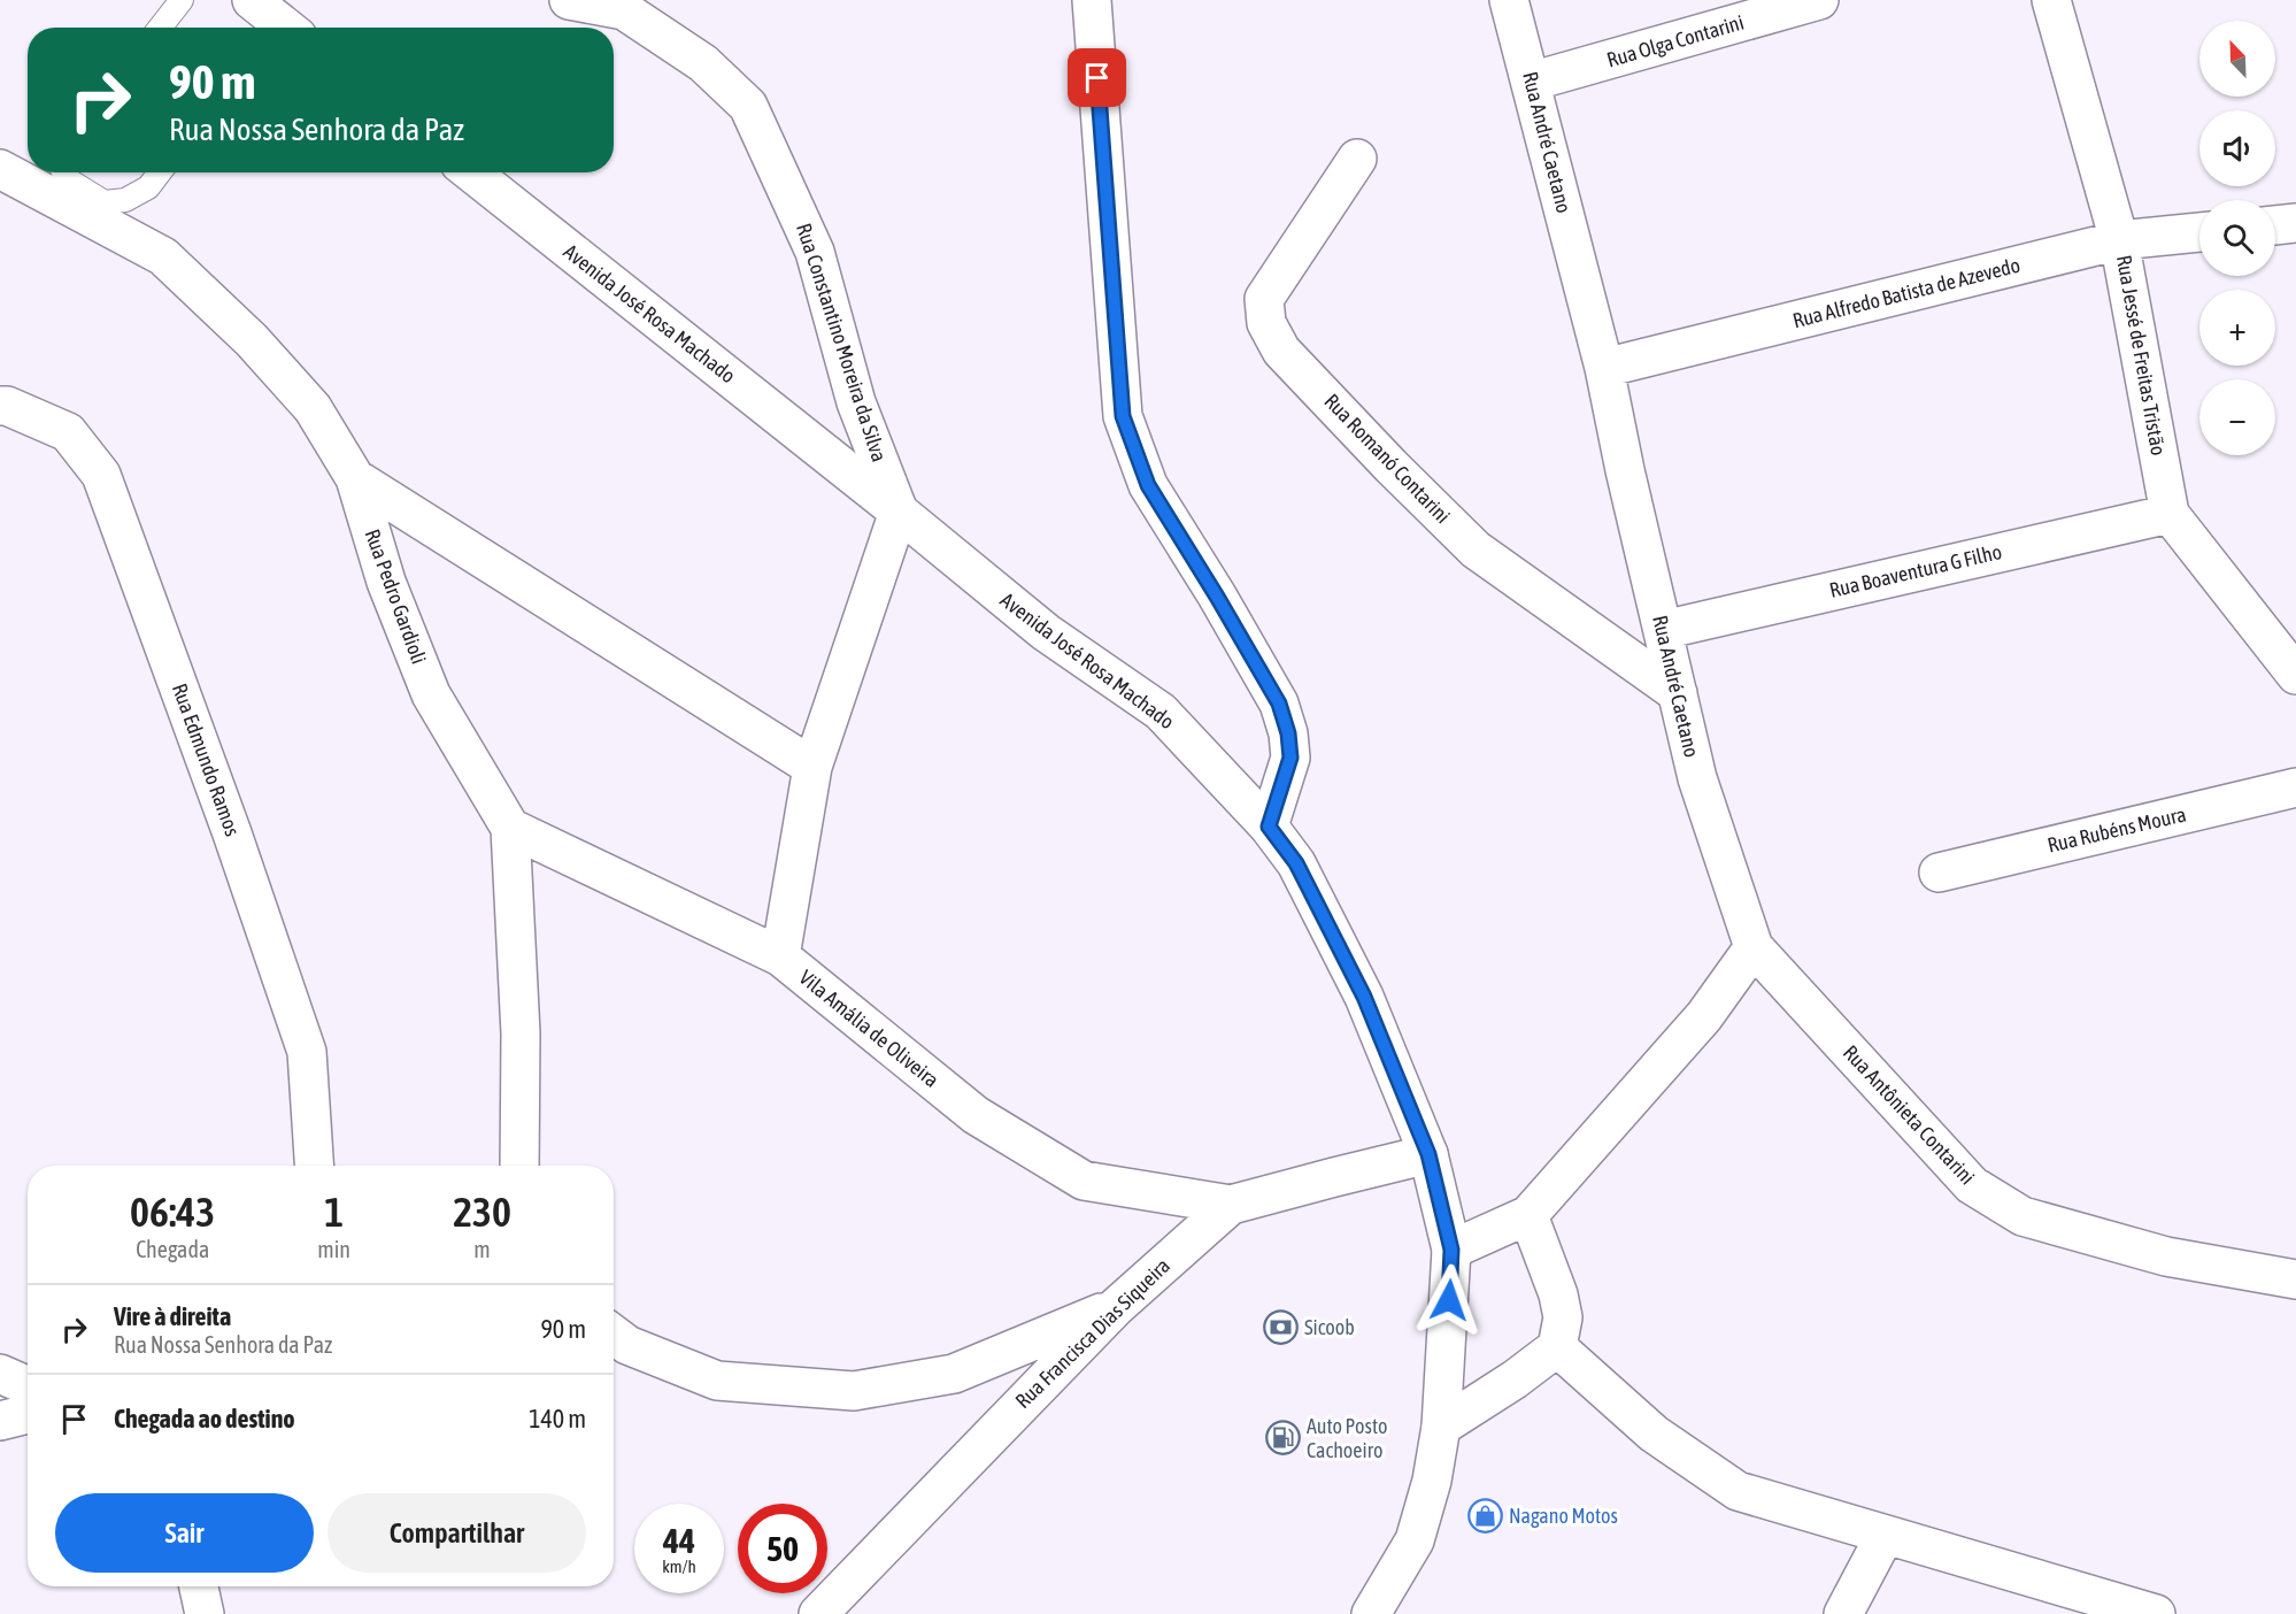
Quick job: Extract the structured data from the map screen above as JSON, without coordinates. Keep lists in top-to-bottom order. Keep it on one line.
{"streets":{"street":["Rua Olga Contarini","Rua André Caetano","Rua Alfredo Batista de Azevedo","Avenida José Rosa Machado","Rua Constantino Moreira da Silva","Rua Jessé de Freitas Tristão","Rua Romanó Contarini","Rua Boaventura G Filho","Rua Pedro Gardioli","Rua Edmundo Ramos","Rua Rubéns Moura","Vila Amália de Oliveira","Rua Antônieta Contarini","Rua Francisca Dias Siqueira"]},"crossings":[["Rua Olga Contarini","Rua André Caetano"],["Rua André Caetano","Rua Alfredo Batista de Azevedo"],["Rua André Caetano","Rua Romanó Contarini"],["Rua André Caetano","Rua Boaventura G Filho"],["Rua André Caetano","Rua Antônieta Contarini"],["Rua Alfredo Batista de Azevedo","Rua Jessé de Freitas Tristão"],["Avenida José Rosa Machado","Rua Constantino Moreira da Silva"],["Avenida José Rosa Machado","Rua Francisca Dias Siqueira"],["Rua Jessé de Freitas Tristão","Rua Boaventura G Filho"],["Rua Pedro Gardioli","Vila Amália de Oliveira"],["Vila Amália de Oliveira","Rua Francisca Dias Siqueira"]],"places":{"bank":["Sicoob"],"fuel station":["Auto Posto Cachoeiro"],"shop":["Nagano Motos"]},"north":"top left","page":{"map_buttons":["+","−"],"turn":["90 m","Rua Nossa Senhora da Paz"],"eta":["06:43","Chegada","1","min","230","m"],"list":[{"name":"Vire à direita","note":"Rua Nossa Senhora da Paz","value":"90 m"},{"name":"Chegada ao destino","value":"140 m"}],"buttons":["Sair","Compartilhar"],"speed":"44 km/h","limit":"50"}}
